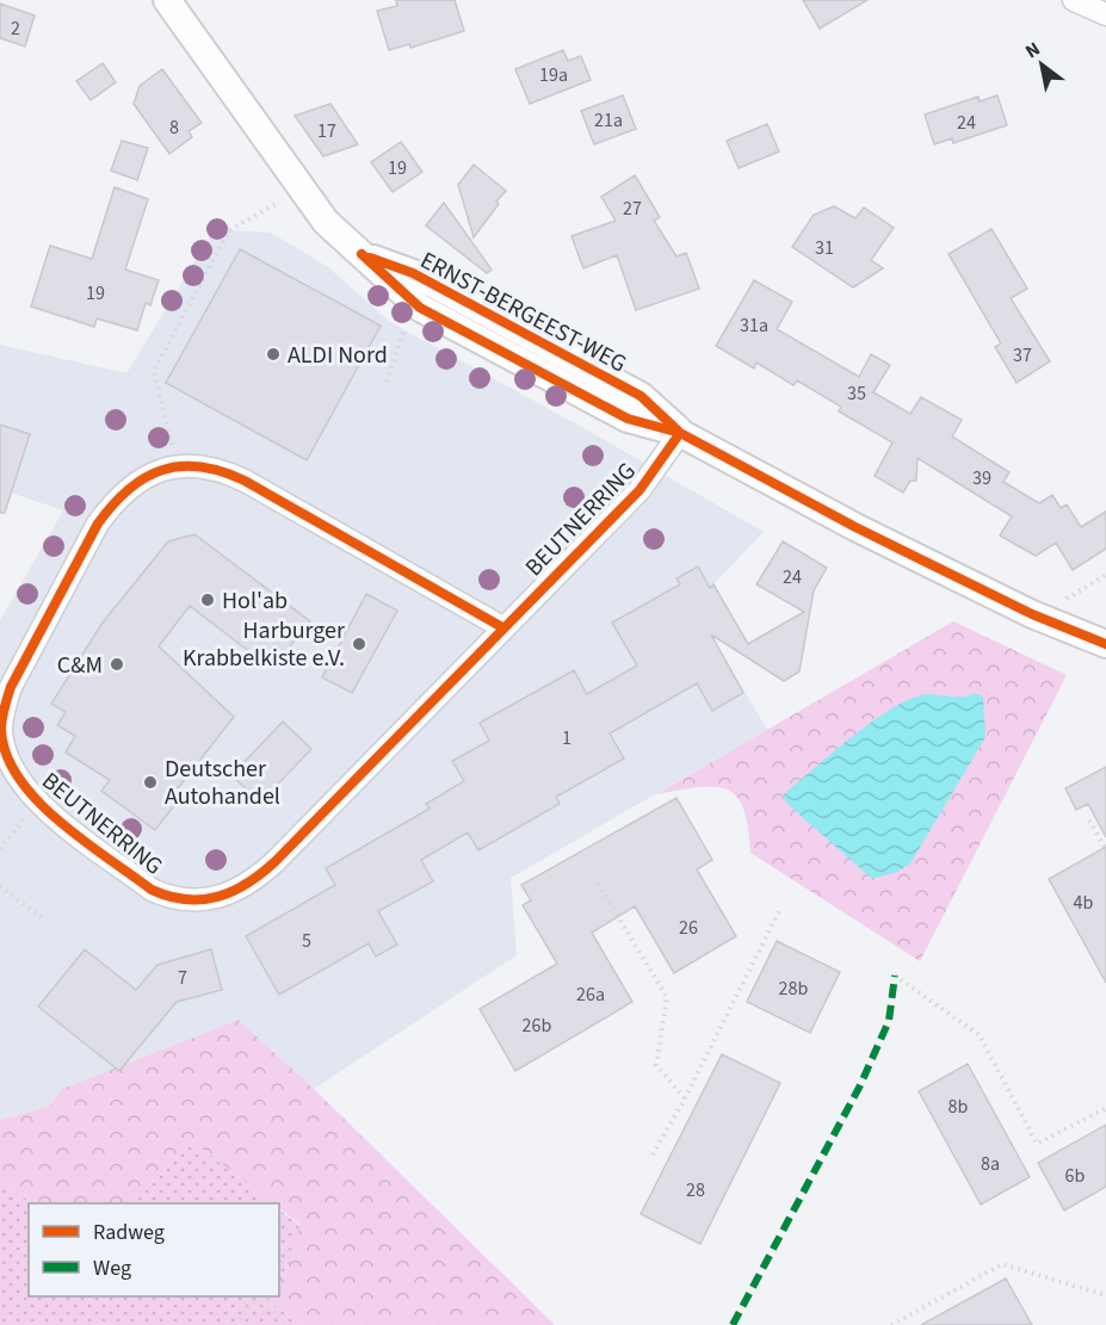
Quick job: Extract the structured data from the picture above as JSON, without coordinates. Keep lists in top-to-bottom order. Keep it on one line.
{"streets":{"street":["ERNST-BERGEEST-WEG","BEUTNERRING"]},"crossings":[["ERNST-BERGEEST-WEG","BEUTNERRING"]],"places":["ALDI Nord","Hol'ab","Harburger Krabbelkiste e.V.","C&M","Deutscher Autohandel"],"house_numbers":["2","19a","21a","24","8","17","19","27","31","19","31a","37","35","39","24","1","4b","26","5","7","28b","26a","26b","8b","8a","6b","28"],"legend":["Radweg","Weg"],"north":"top left"}
